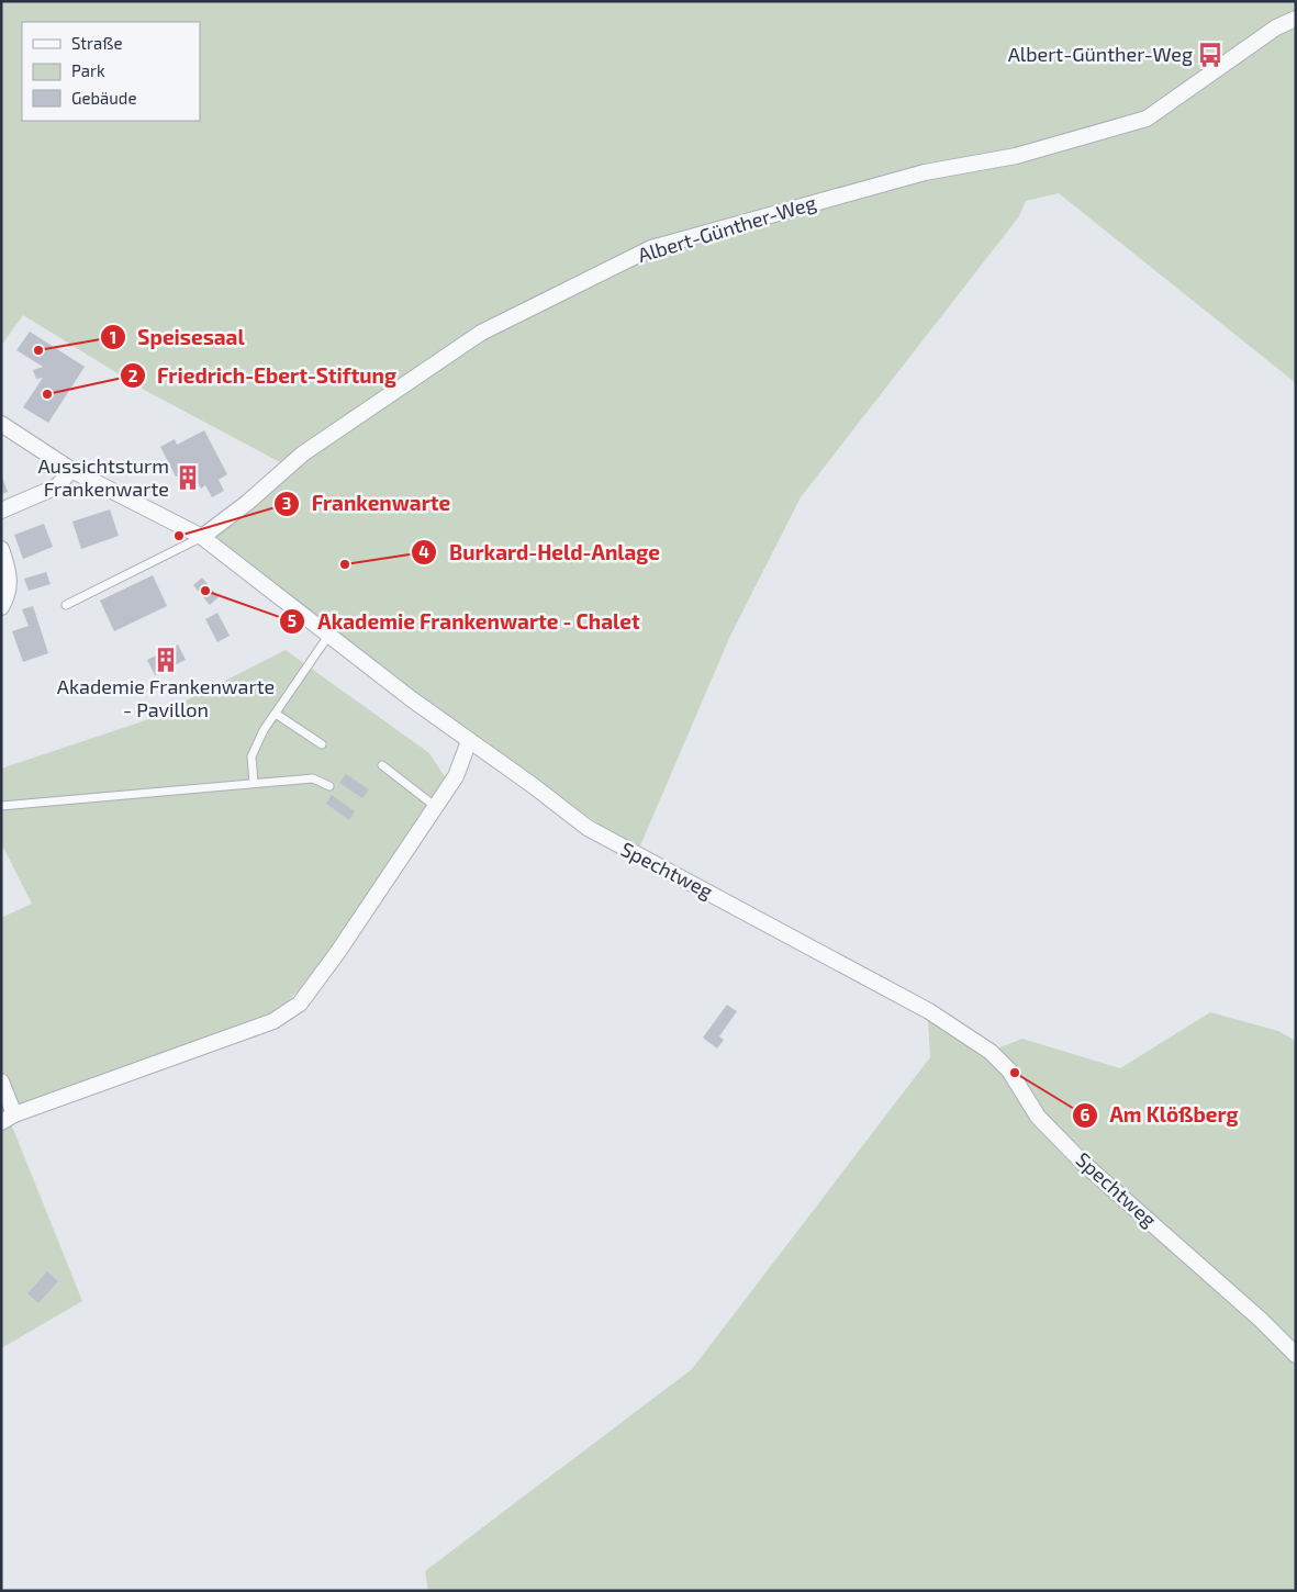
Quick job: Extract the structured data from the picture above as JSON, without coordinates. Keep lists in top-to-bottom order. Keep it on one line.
{"streets":{"street":["Albert-Günther-Weg","Spechtweg"]},"crossings":[["Albert-Günther-Weg","Spechtweg"]],"places":{"bus stop":["Albert-Günther-Weg"],"other":["Speisesaal","Friedrich-Ebert-Stiftung","Frankenwarte","Burkard-Held-Anlage","Akademie Frankenwarte - Chalet","Am Klößberg"],"building":["Aussichtsturm Frankenwarte","Akademie Frankenwarte - Pavillon"]},"legend":["Straße","Park","Gebäude"]}
